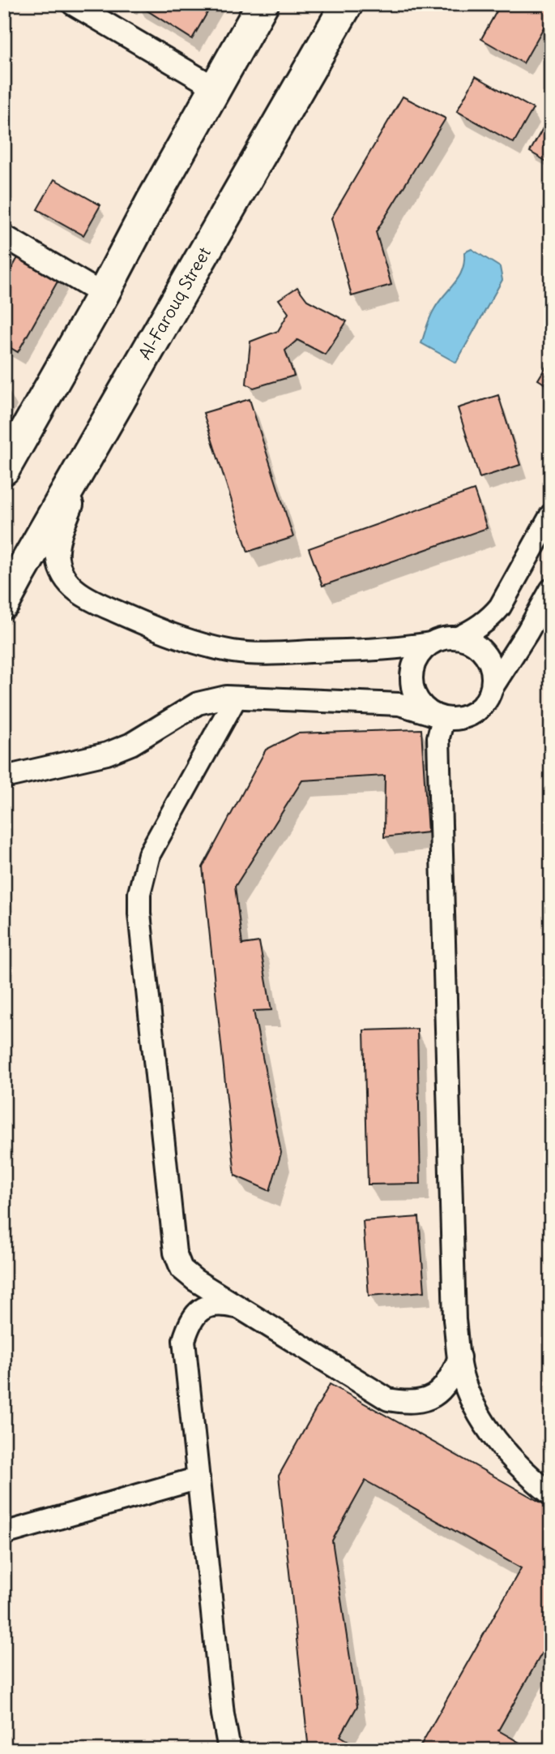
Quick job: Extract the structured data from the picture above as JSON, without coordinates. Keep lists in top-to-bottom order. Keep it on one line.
{"streets":{"main road":["Al-Farouq Street"]}}
